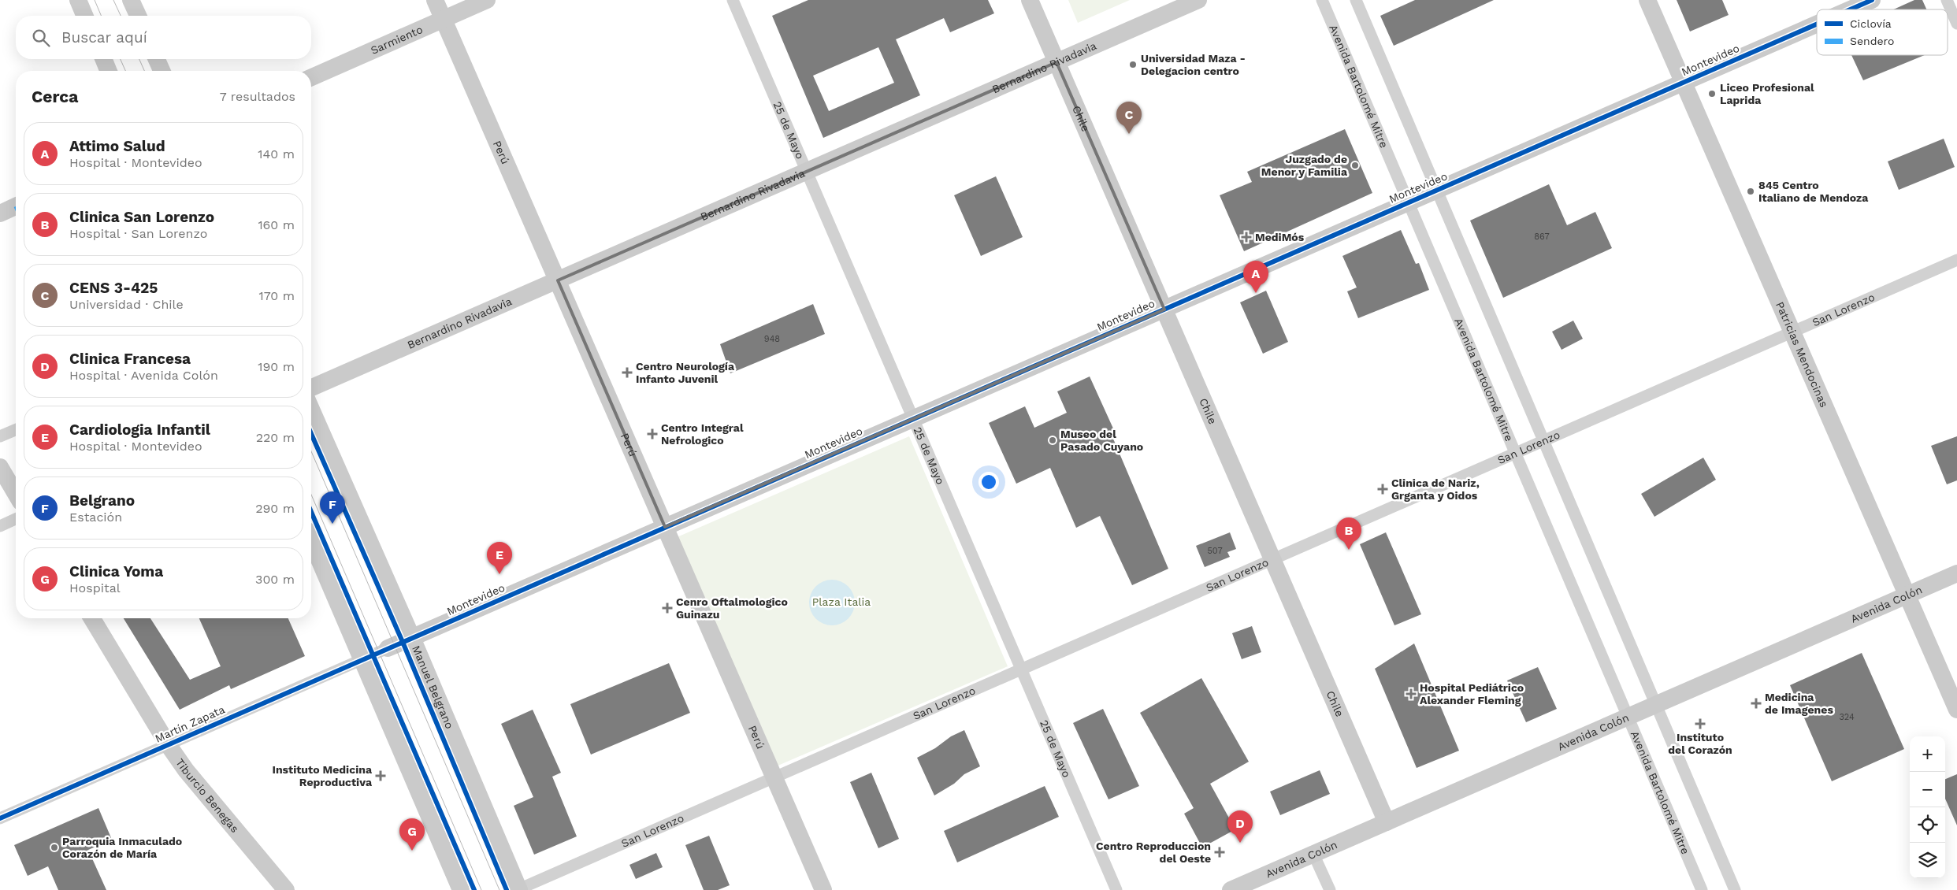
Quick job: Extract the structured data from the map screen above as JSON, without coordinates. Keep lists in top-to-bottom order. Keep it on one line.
{"streets":{"street":["Sarmiento","Montevideo","Bernardino Rivadavia","Avenida Bartolomé Mitre","Chile","25 de Mayo","Perú","San Lorenzo","Patricias Mendocinas","Avenida Colón","Manuel Belgrano","Martín Zapata","Tiburcio Benegas"]},"crossings":[["Sarmiento","Perú"],["Montevideo","Avenida Bartolomé Mitre"],["Montevideo","Chile"],["Montevideo","25 de Mayo"],["Montevideo","Perú"],["Montevideo","Patricias Mendocinas"],["Montevideo","Manuel Belgrano"],["Montevideo","Martín Zapata"],["Bernardino Rivadavia","Chile"],["Bernardino Rivadavia","25 de Mayo"],["Bernardino Rivadavia","Perú"],["Avenida Bartolomé Mitre","San Lorenzo"],["Avenida Bartolomé Mitre","Avenida Colón"],["Chile","San Lorenzo"],["Chile","Avenida Colón"],["25 de Mayo","San Lorenzo"],["Perú","San Lorenzo"],["San Lorenzo","Patricias Mendocinas"],["San Lorenzo","Manuel Belgrano"],["Patricias Mendocinas","Avenida Colón"],["Martín Zapata","Tiburcio Benegas"]],"parks":["Plaza Italia"],"places":{"other":["Universidad Maza - Delegacion centro","Liceo Profesional Laprida","Juzgado de Menor y Familia","845 Centro Italiano de Mendoza","Museo del Pasado Cuyano","Parroquia Inmaculado Corazón de María"],"health":["MediMós","Centro Neurología Infanto Juvenil","Centro Integral Nefrologico","Clinica de Nariz, Grganta y Oidos","Cenro Oftalmologico Guinazu","Hospital Pediátrico Alexander Fleming","Medicina de Imagenes","Instituto del Corazón","Instituto Medicina Reproductiva","Centro Reproduccion del Oeste"]},"house_numbers":["867","948","507","324"],"legend":["Ciclovía","Sendero"],"page":{"search":"Buscar aquí","heading":["Cerca","7 resultados"],"pins":["C","A","F","B","E","D","G"],"list":[{"mark":"A","name":"Attimo Salud","note":"Hospital · Montevideo","value":"140 m"},{"mark":"B","name":"Clinica San Lorenzo","note":"Hospital · San Lorenzo","value":"160 m"},{"mark":"C","name":"CENS 3-425","note":"Universidad · Chile","value":"170 m"},{"mark":"D","name":"Clinica Francesa","note":"Hospital · Avenida Colón","value":"190 m"},{"mark":"E","name":"Cardiologia Infantil","note":"Hospital · Montevideo","value":"220 m"},{"mark":"F","name":"Belgrano","note":"Estación","value":"290 m"},{"mark":"G","name":"Clinica Yoma","note":"Hospital","value":"300 m"}],"map_buttons":["+","−"]}}
